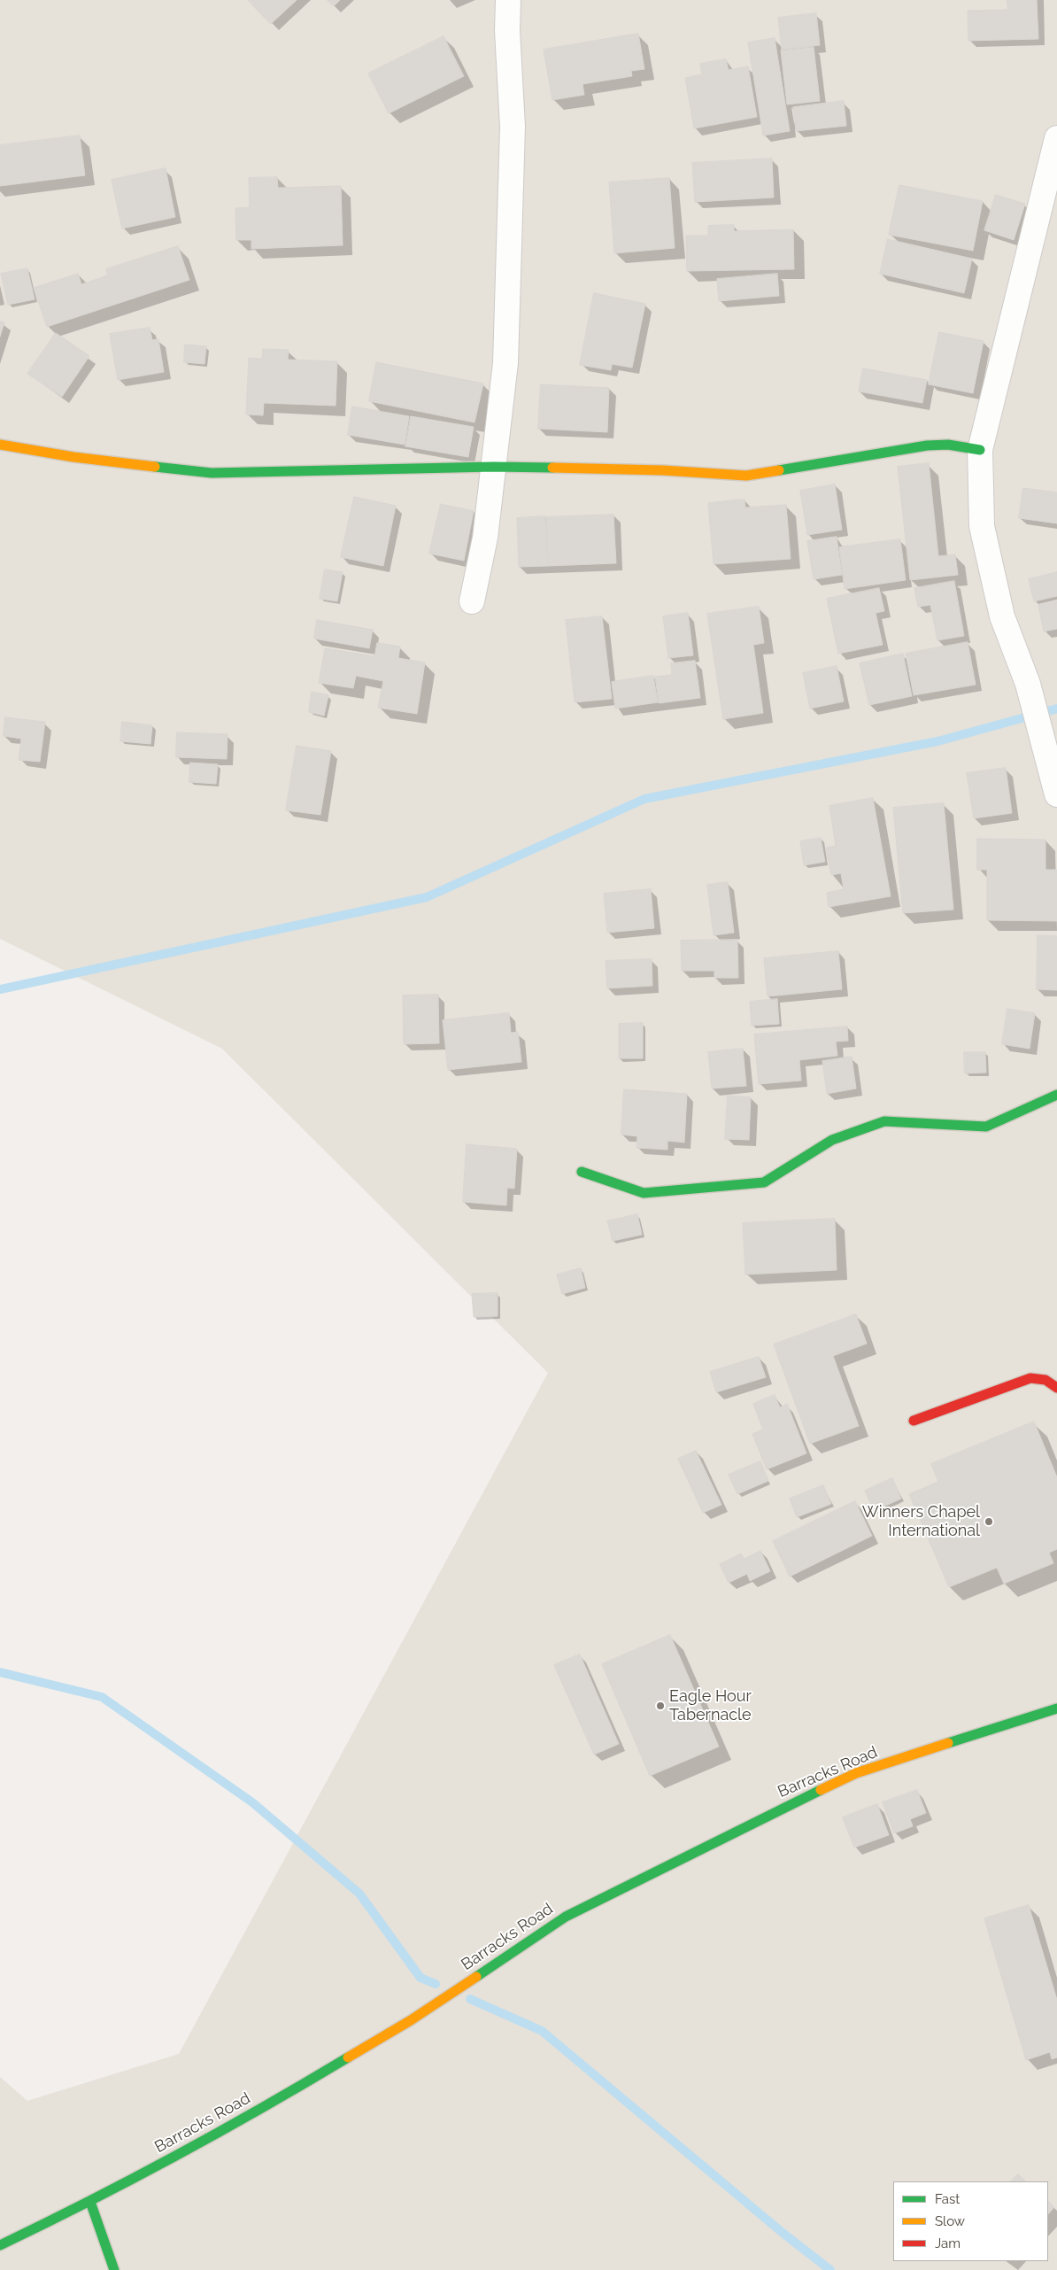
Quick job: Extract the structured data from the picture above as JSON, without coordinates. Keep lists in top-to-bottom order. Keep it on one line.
{"streets":{"street":["Barracks Road"]},"places":["Winners Chapel International","Eagle Hour Tabernacle"],"legend":["Fast","Slow","Jam"]}
